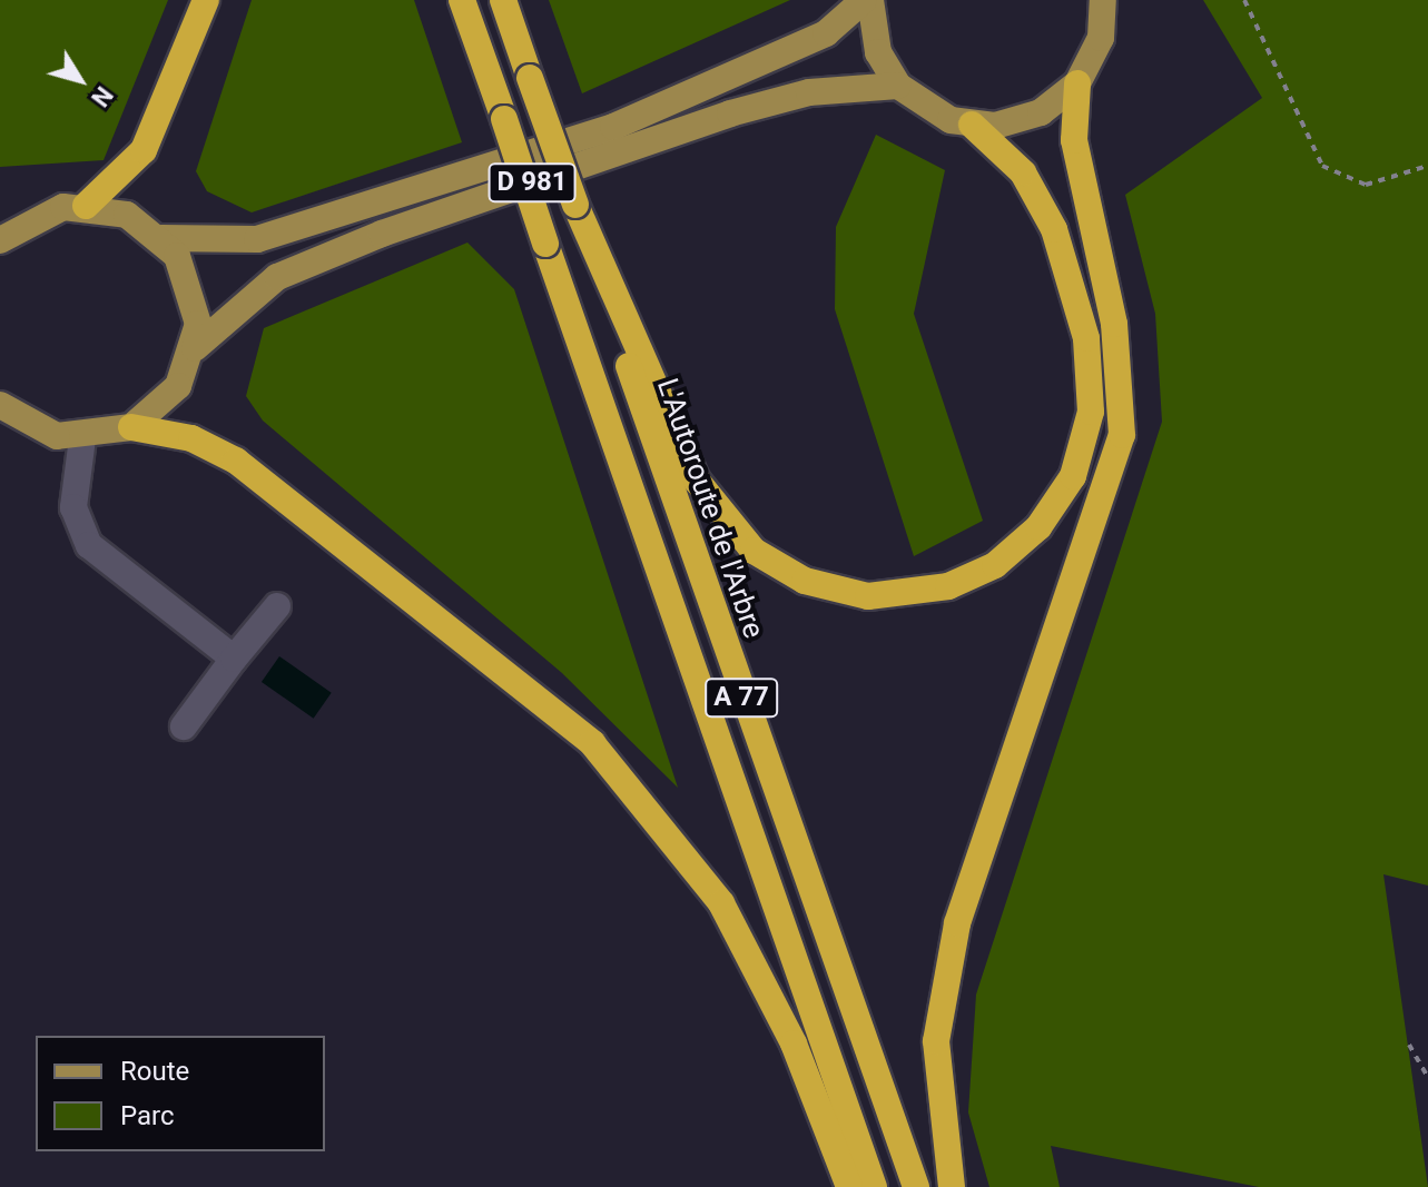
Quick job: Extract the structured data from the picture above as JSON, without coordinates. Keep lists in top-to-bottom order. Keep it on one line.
{"streets":{"highway":["L'Autoroute de l'Arbre","A 77"],"main road":["D 981"]},"legend":["Route","Parc"],"north":"bottom right"}
